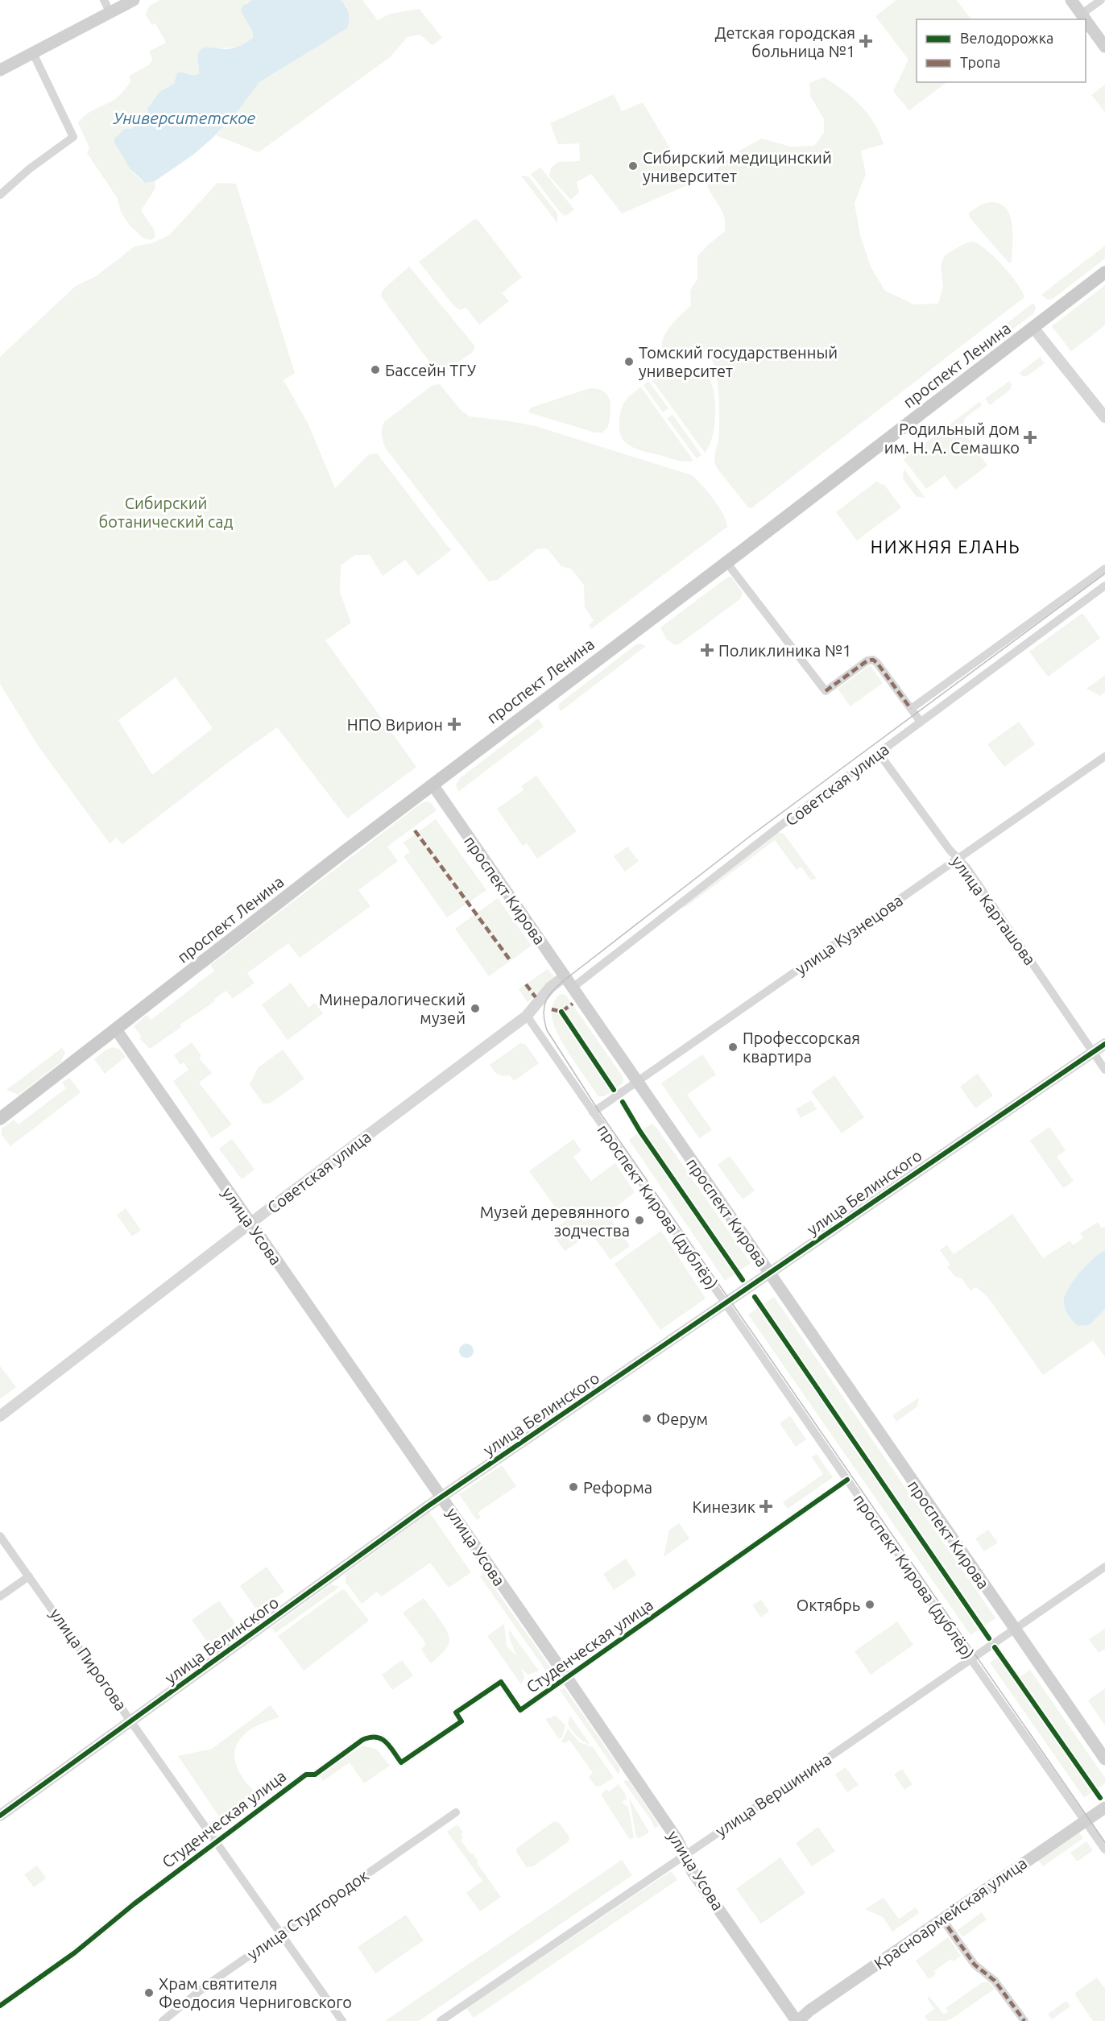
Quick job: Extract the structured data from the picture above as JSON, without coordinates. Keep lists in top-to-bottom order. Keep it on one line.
{"streets":{"main road":["проспект Ленина","проспект Кирова","улица Усова","Красноармейская улица"],"street":["Советская улица","улица Карташова","улица Кузнецова","улица Белинского","проспект Кирова (дублёр)","Студенческая улица","улица Пирогова","улица Вершинина","улица Студгородок"]},"crossings":[["проспект Ленина","проспект Кирова"],["проспект Ленина","улица Усова"],["Советская улица","проспект Кирова"],["Советская улица","улица Карташова"],["Советская улица","проспект Кирова (дублёр)"],["Советская улица","улица Усова"],["проспект Кирова","улица Кузнецова"],["проспект Кирова","улица Белинского"],["проспект Кирова","улица Вершинина"],["улица Карташова","улица Кузнецова"],["улица Карташова","улица Белинского"],["улица Кузнецова","проспект Кирова (дублёр)"],["улица Белинского","проспект Кирова (дублёр)"],["улица Белинского","улица Усова"],["улица Белинского","улица Пирогова"],["проспект Кирова (дублёр)","Студенческая улица"],["проспект Кирова (дублёр)","улица Вершинина"],["проспект Кирова (дублёр)","Красноармейская улица"],["улица Усова","Студенческая улица"],["улица Усова","улица Вершинина"],["улица Усова","Красноармейская улица"],["Студенческая улица","улица Пирогова"],["улица Пирогова","улица Студгородок"]],"districts":["НИЖНЯЯ ЕЛАНЬ"],"water":["Университетское"],"parks":["Сибирский ботанический сад"],"places":{"health":["Детская городская больница №1","Родильный дом им. Н. А. Семашко","Поликлиника №1","НПО Вирион","Кинезик"],"other":["Сибирский медицинский университет","Томский государственный университет","Бассейн ТГУ","Минералогический музей","Профессорская квартира","Музей деревянного зодчества","Ферум","Реформа","Октябрь","Храм святителя Феодосия Черниговского"]},"legend":["Велодорожка","Тропа"]}
